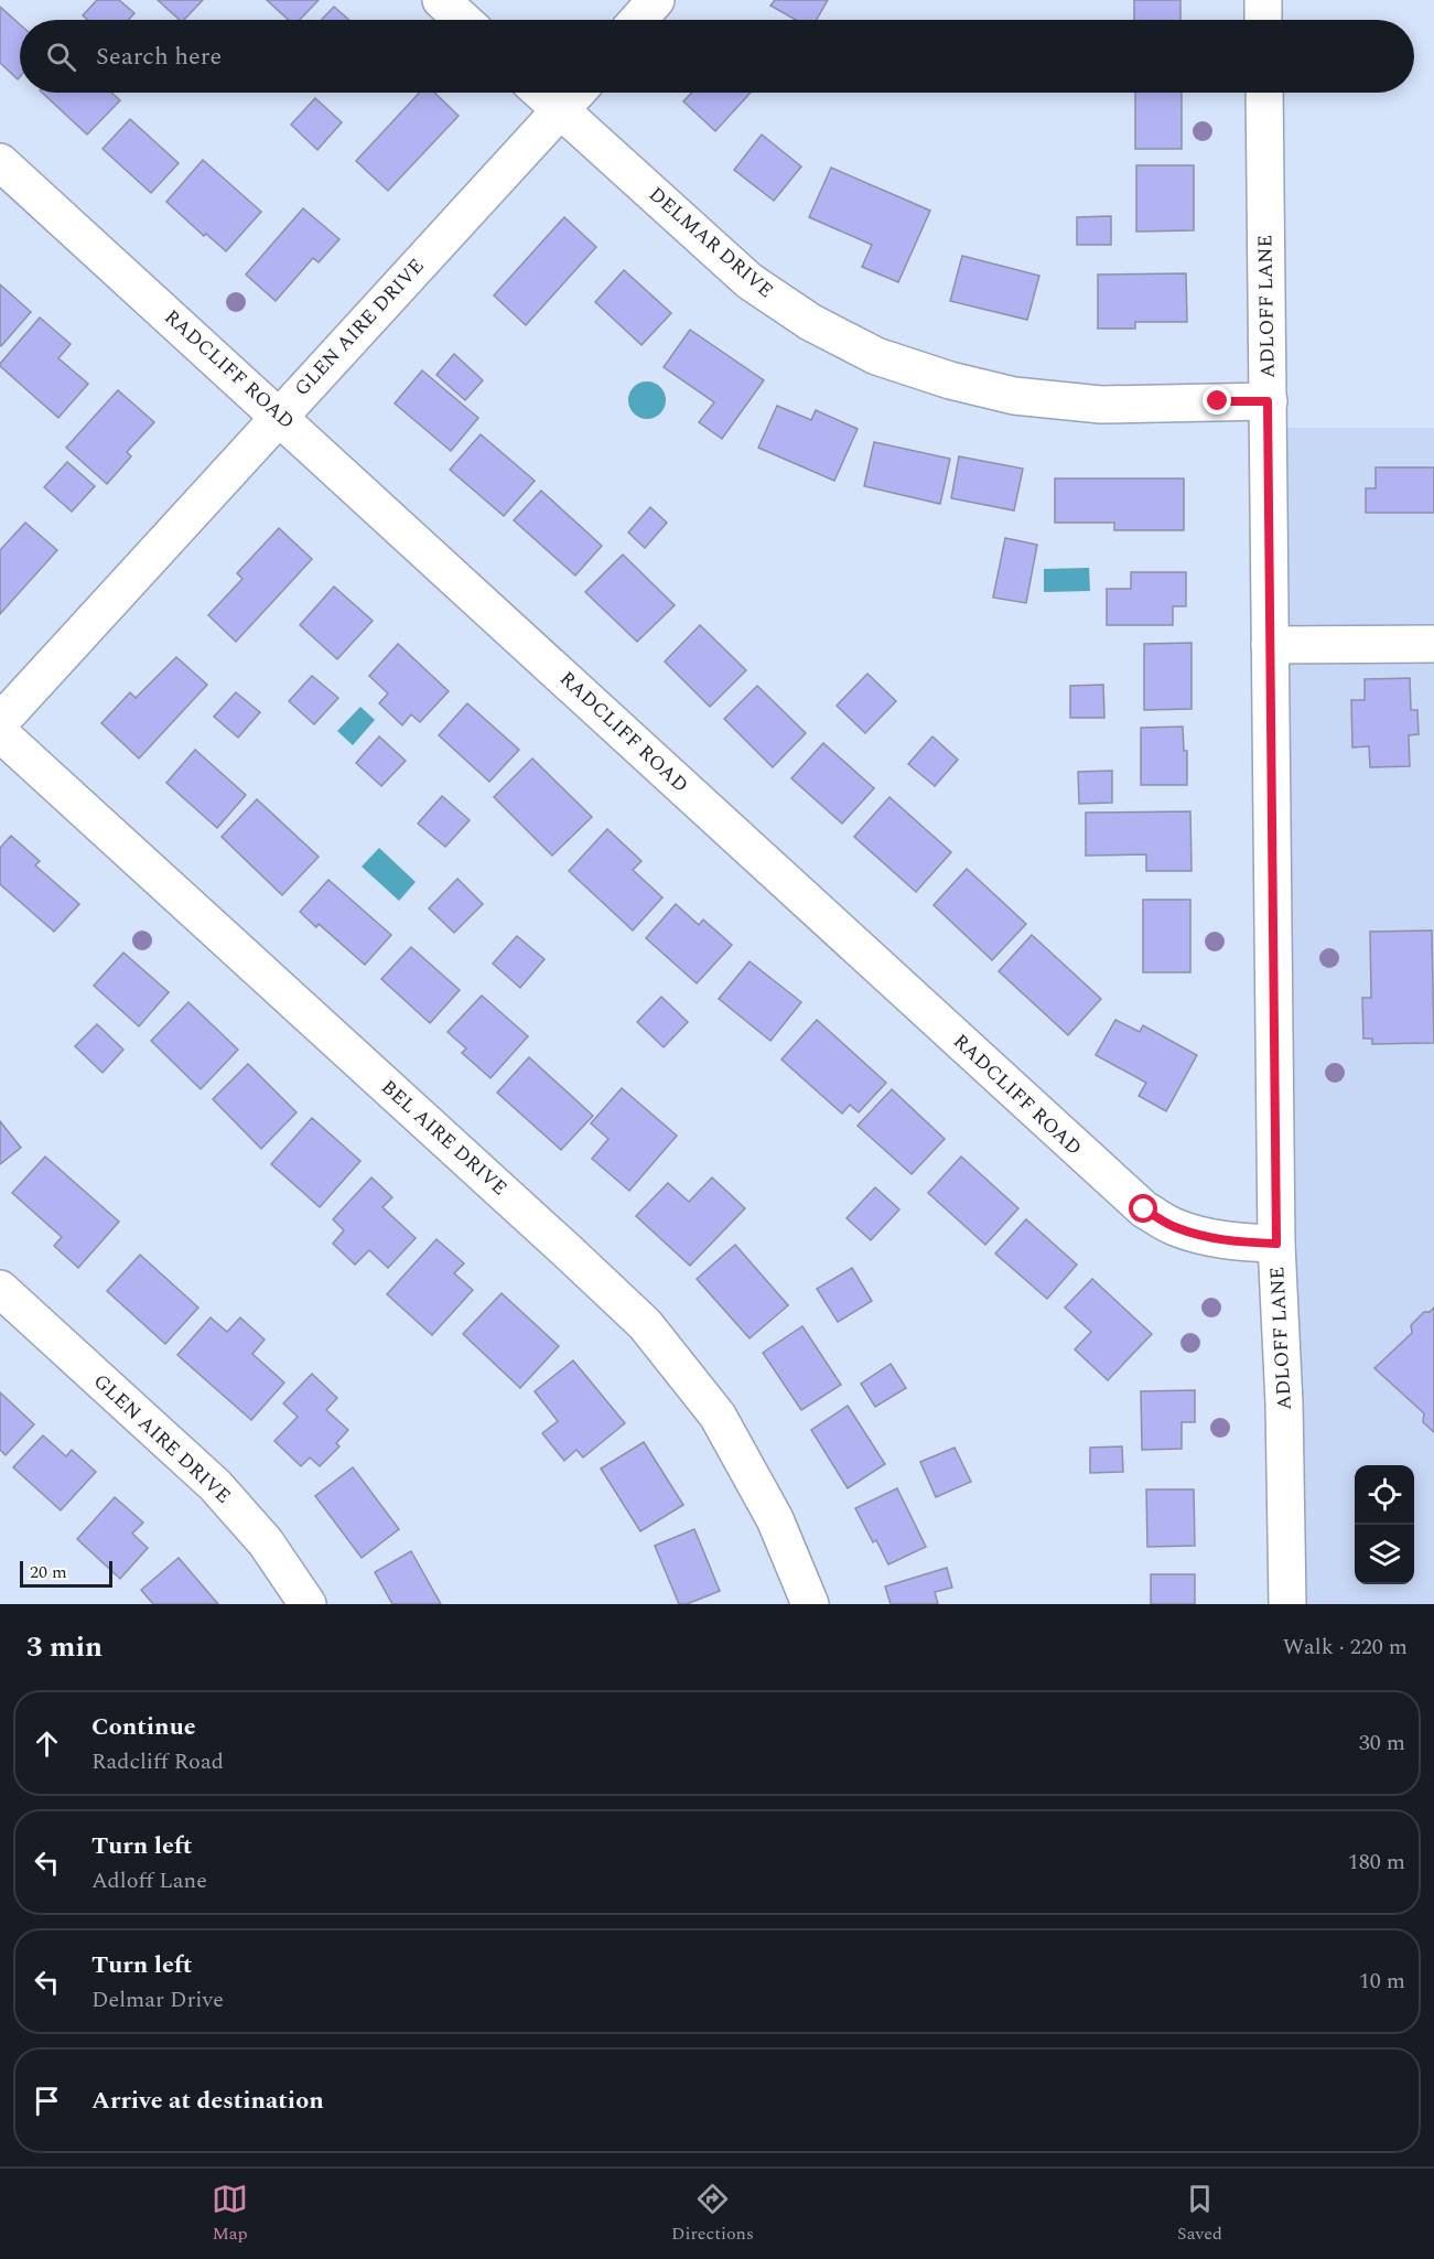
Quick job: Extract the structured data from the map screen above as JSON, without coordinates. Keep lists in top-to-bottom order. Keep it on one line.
{"streets":{"street":["DELMAR DRIVE","ADLOFF LANE","GLEN AIRE DRIVE","RADCLIFF ROAD","BEL AIRE DRIVE"]},"crossings":[["DELMAR DRIVE","ADLOFF LANE"],["DELMAR DRIVE","GLEN AIRE DRIVE"],["ADLOFF LANE","RADCLIFF ROAD"],["GLEN AIRE DRIVE","RADCLIFF ROAD"]],"scale_bar":"20 m","page":{"search":"Search here","scale":"20 m","heading":["3 min","Walk · 220 m"],"list":[["Continue","Radcliff Road","30 m"],["Turn left","Adloff Lane","180 m"],["Turn left","Delmar Drive","10 m"],"Arrive at destination"],"nav":["Map","Directions","Saved"]}}
